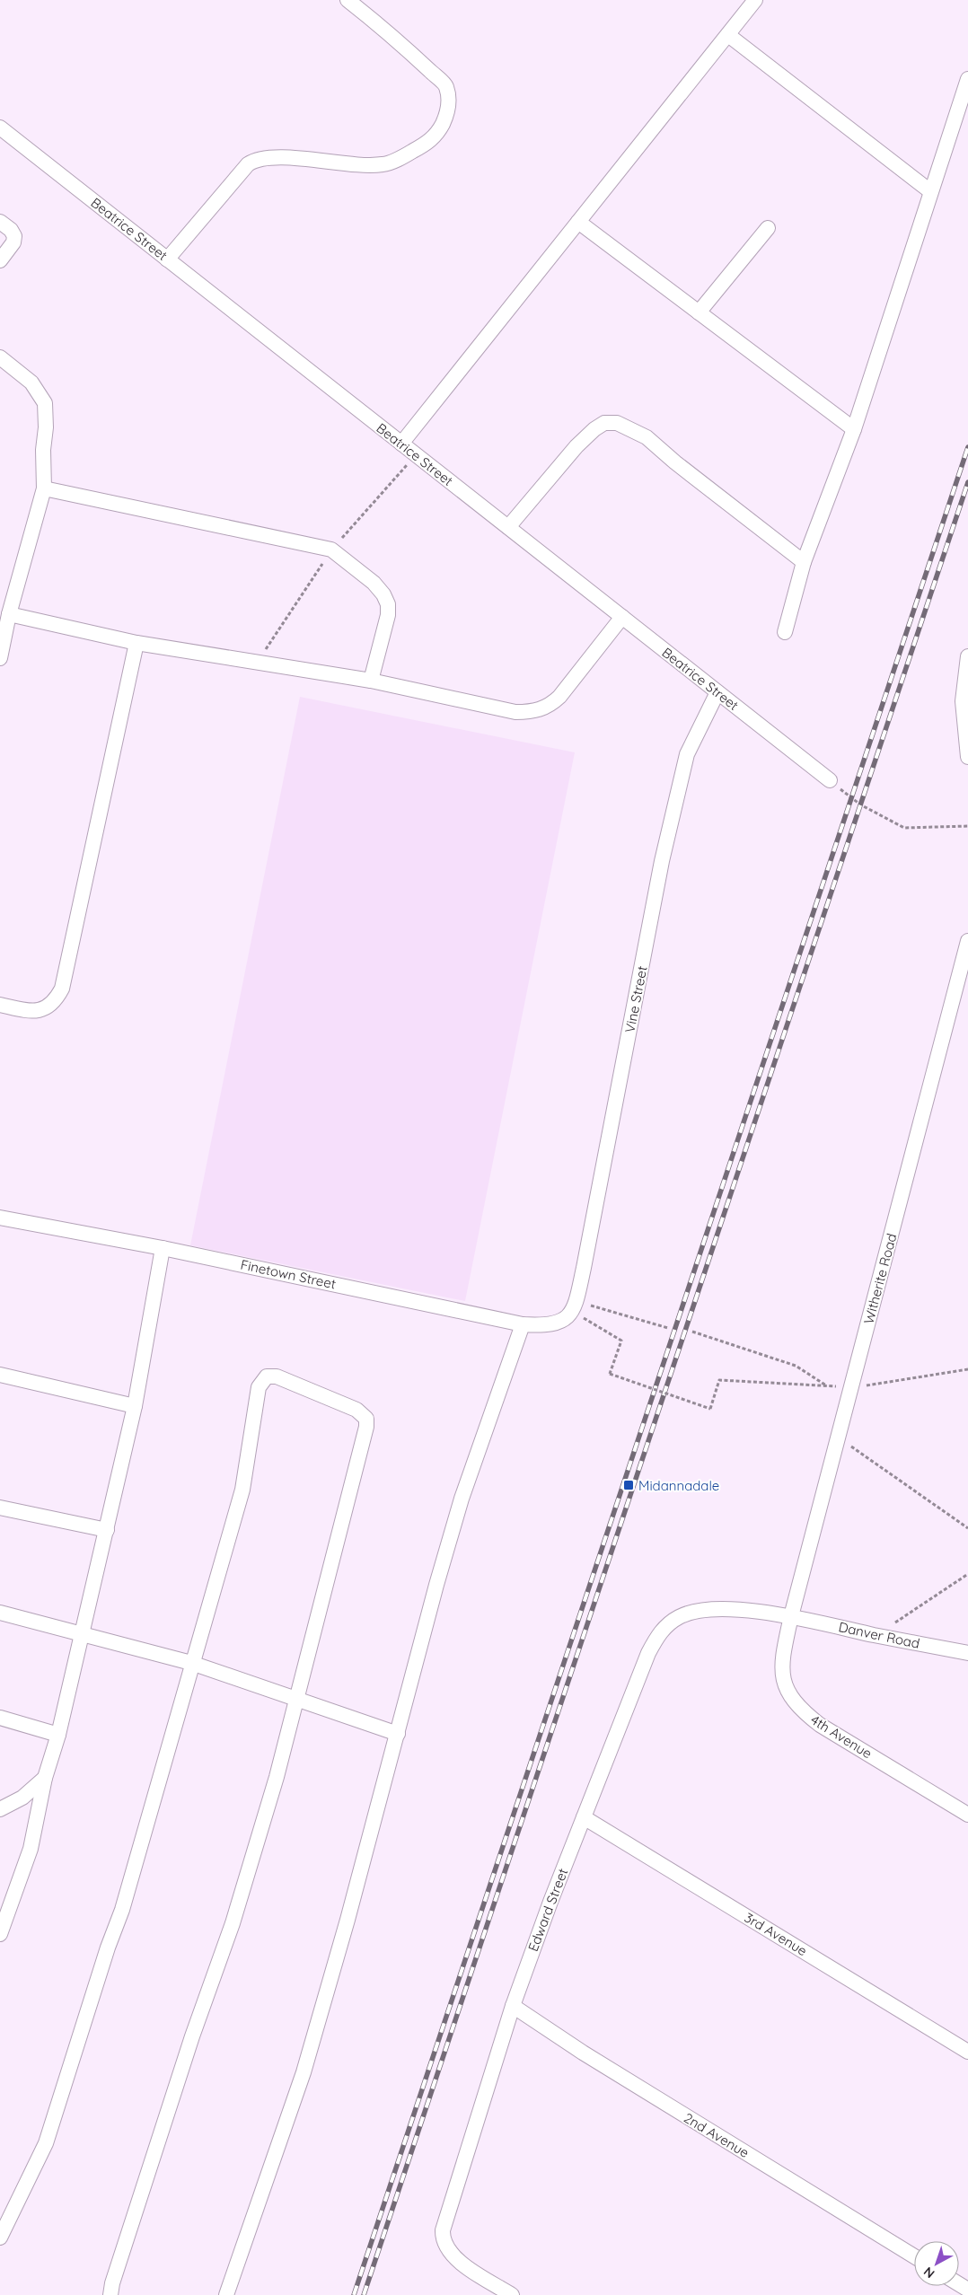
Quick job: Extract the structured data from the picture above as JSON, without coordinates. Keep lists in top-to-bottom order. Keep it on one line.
{"streets":{"street":["Beatrice Street","Vine Street","Finetown Street","Witherite Road","Danver Road","4th Avenue","Edward Street","3rd Avenue","2nd Avenue"]},"crossings":[["Beatrice Street","Vine Street"],["Vine Street","Finetown Street"],["Witherite Road","Danver Road"],["Witherite Road","4th Avenue"],["Witherite Road","Edward Street"],["Danver Road","4th Avenue"],["Danver Road","Edward Street"],["4th Avenue","Edward Street"],["Edward Street","3rd Avenue"],["Edward Street","2nd Avenue"]],"places":{"transit":["Midannadale"]},"north":"bottom left"}
